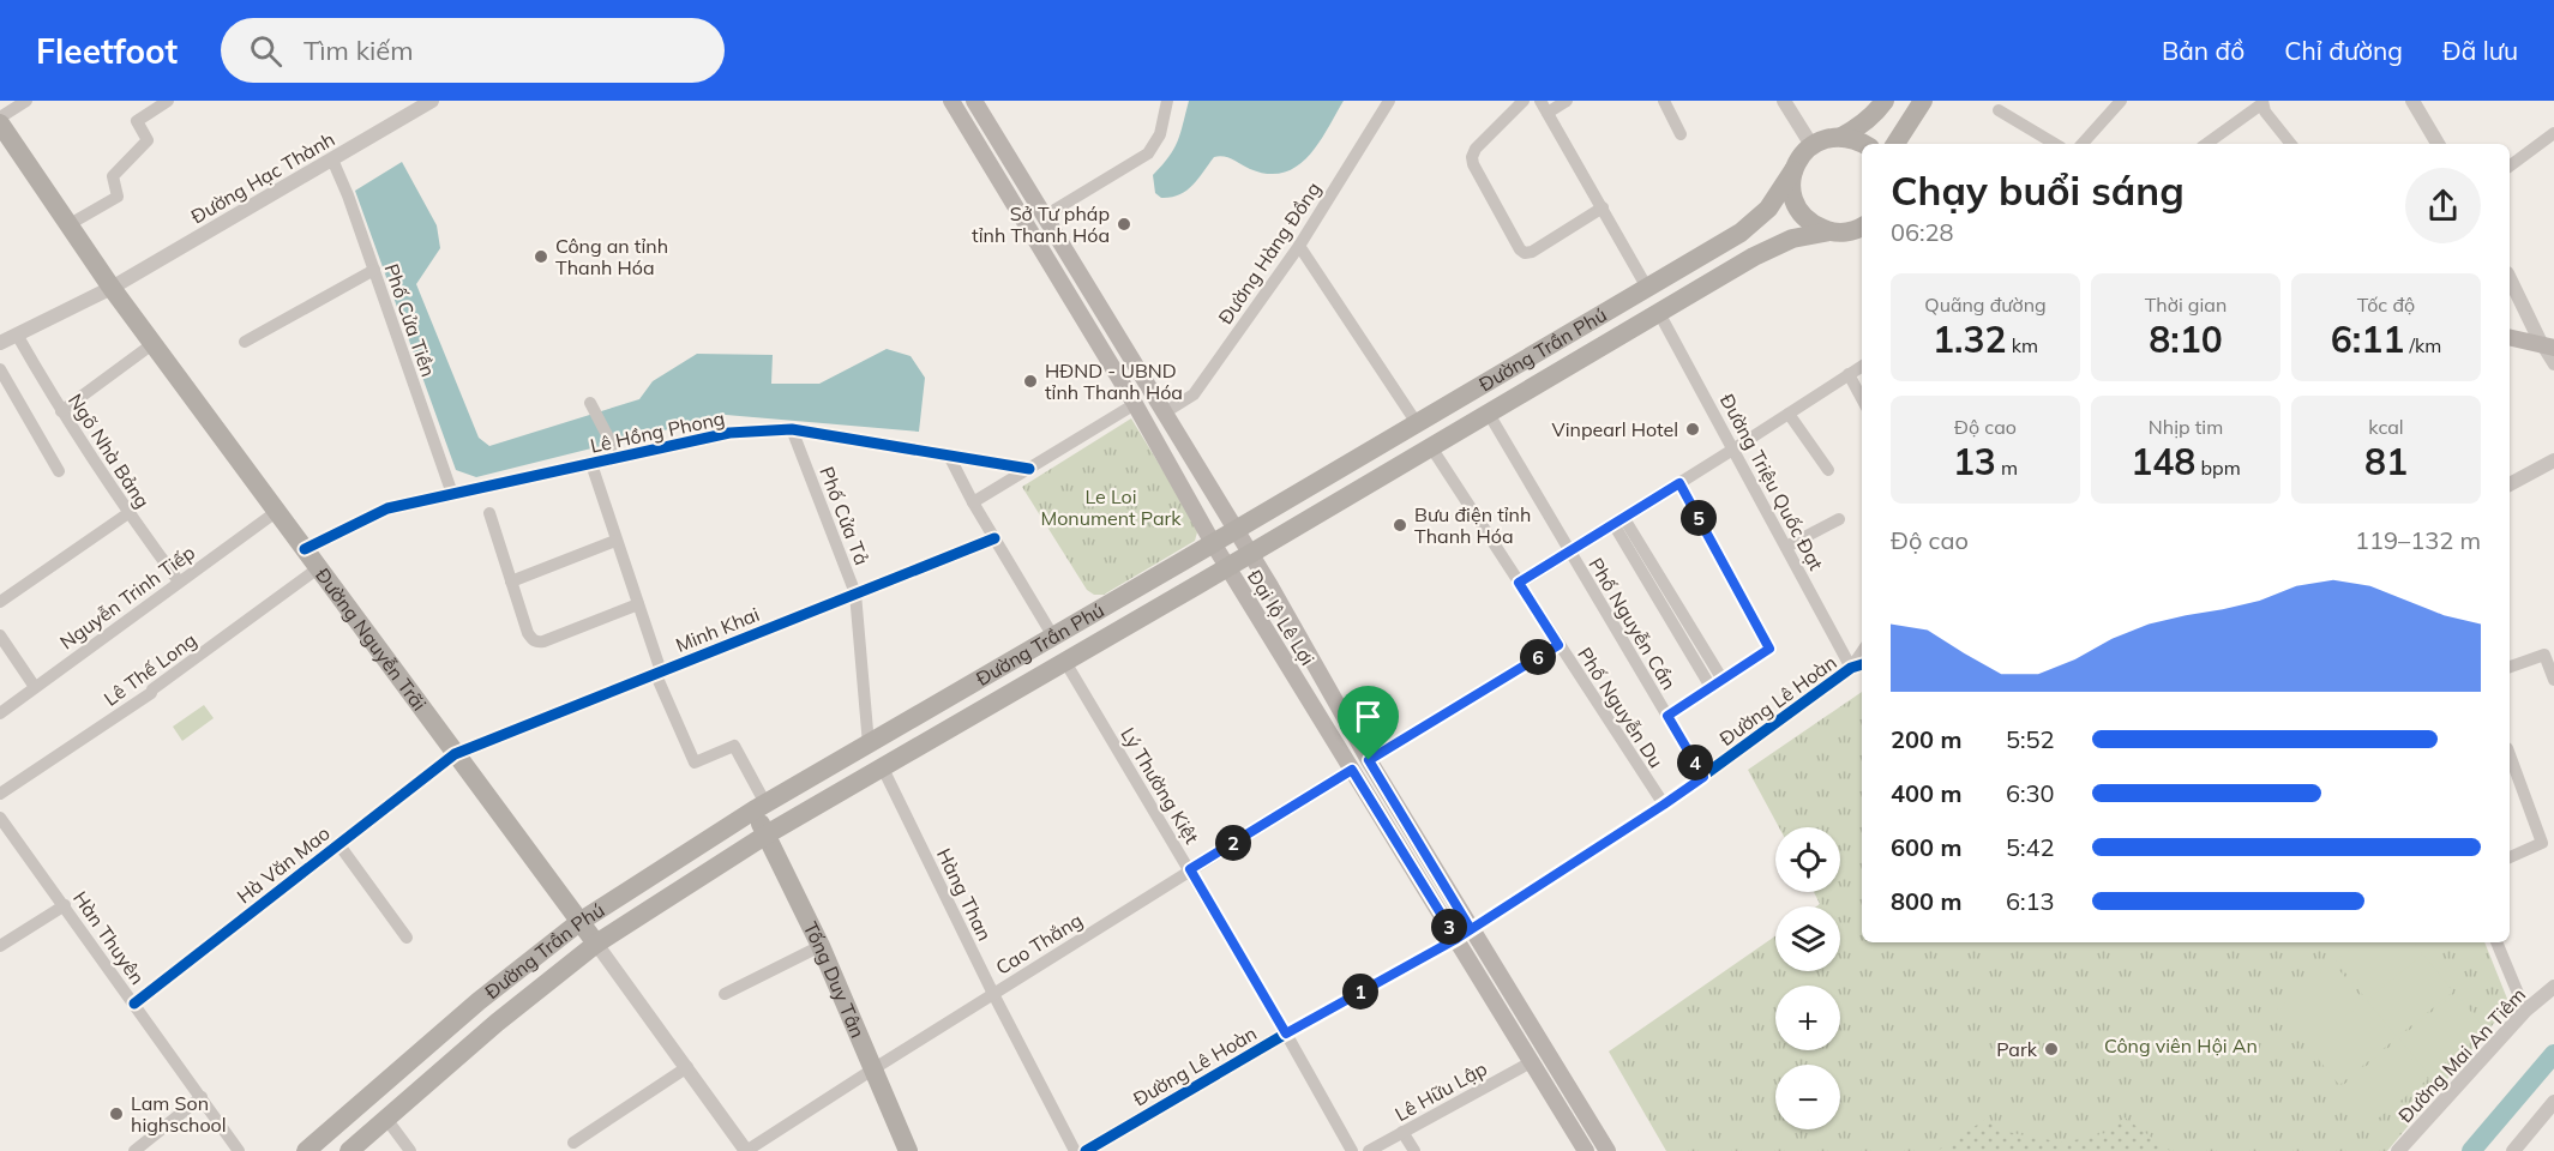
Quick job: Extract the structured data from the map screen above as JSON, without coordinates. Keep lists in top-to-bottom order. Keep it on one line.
{"streets":{"highway":["Đường Trần Phú","Đường Nguyễn Trãi","Tống Duy Tân"],"main road":["Đại lộ Lê Lợi"],"street":["Đường Hạc Thành","Đường Hàng Đồng","Phố Cửa Tiền","Lê Hồng Phong","Ngõ Nhà Bảng","Đường Triệu Quốc Đạt","Phố Cửa Tả","Nguyễn Trinh Tiếp","Phố Nguyễn Cẩn","Minh Khai","Lê Thế Long","Đường Lê Hoàn","Phố Nguyễn Du","Lý Thường Kiệt","Hà Văn Mao","Hàng Than","Hàn Thuyên","Cao Thắng","Đường Mai An Tiêm","Lê Hữu Lập"]},"crossings":[["Đường Hạc Thành","Phố Cửa Tiền"],["Đường Hạc Thành","Ngõ Nhà Bảng"],["Đường Hạc Thành","Đường Nguyễn Trãi"],["Đường Hàng Đồng","Đại lộ Lê Lợi"],["Phố Cửa Tiền","Lê Hồng Phong"],["Đường Trần Phú","Đường Triệu Quốc Đạt"],["Đường Trần Phú","Phố Cửa Tả"],["Đường Trần Phú","Đại lộ Lê Lợi"],["Đường Trần Phú","Phố Nguyễn Cẩn"],["Đường Trần Phú","Đường Nguyễn Trãi"],["Đường Trần Phú","Phố Nguyễn Du"],["Đường Trần Phú","Lý Thường Kiệt"],["Đường Trần Phú","Hàng Than"],["Đường Trần Phú","Tống Duy Tân"],["Lê Hồng Phong","Phố Cửa Tả"],["Lê Hồng Phong","Đường Nguyễn Trãi"],["Ngõ Nhà Bảng","Nguyễn Trinh Tiếp"],["Đường Triệu Quốc Đạt","Đường Lê Hoàn"],["Phố Cửa Tả","Minh Khai"],["Nguyễn Trinh Tiếp","Đường Nguyễn Trãi"],["Đại lộ Lê Lợi","Đường Lê Hoàn"],["Đại lộ Lê Lợi","Cao Thắng"],["Đại lộ Lê Lợi","Lê Hữu Lập"],["Phố Nguyễn Cẩn","Đường Lê Hoàn"],["Minh Khai","Đường Nguyễn Trãi"],["Minh Khai","Hà Văn Mao"],["Đường Nguyễn Trãi","Lê Thế Long"],["Đường Nguyễn Trãi","Hà Văn Mao"],["Đường Nguyễn Trãi","Cao Thắng"],["Đường Lê Hoàn","Phố Nguyễn Du"],["Đường Lê Hoàn","Lý Thường Kiệt"],["Lý Thường Kiệt","Cao Thắng"],["Hà Văn Mao","Hàn Thuyên"],["Hàng Than","Cao Thắng"],["Cao Thắng","Tống Duy Tân"]],"parks":["Le Loi Monument Park","Công viên Hội An"],"places":["Sở Tư pháp tỉnh Thanh Hóa","Công an tỉnh Thanh Hóa","HĐND - UBND tỉnh Thanh Hóa","Vinpearl Hotel","Bưu điện tỉnh Thanh Hóa","Park","Lam Son highschool"],"page":{"header":"Fleetfoot","search":"Tìm kiếm","nav":["Bản đồ","Chỉ đường","Đã lưu"],"heading":["Chạy buổi sáng","06:28"],"stats":[["Quãng đường","1.32 km"],["Thời gian","8:10"],["Tốc độ","6:11 /km"],["Độ cao","13 m"],["Nhịp tim","148 bpm"],["kcal","81"]],"pins":["5","6","4","2","3","1"],"chart":["Độ cao","119–132 m"],"list":[{"name":"200 m","note":"5:52"},{"name":"400 m","note":"6:30"},{"name":"600 m","note":"5:42"},{"name":"800 m","note":"6:13"}],"map_buttons":["+","−"]}}
